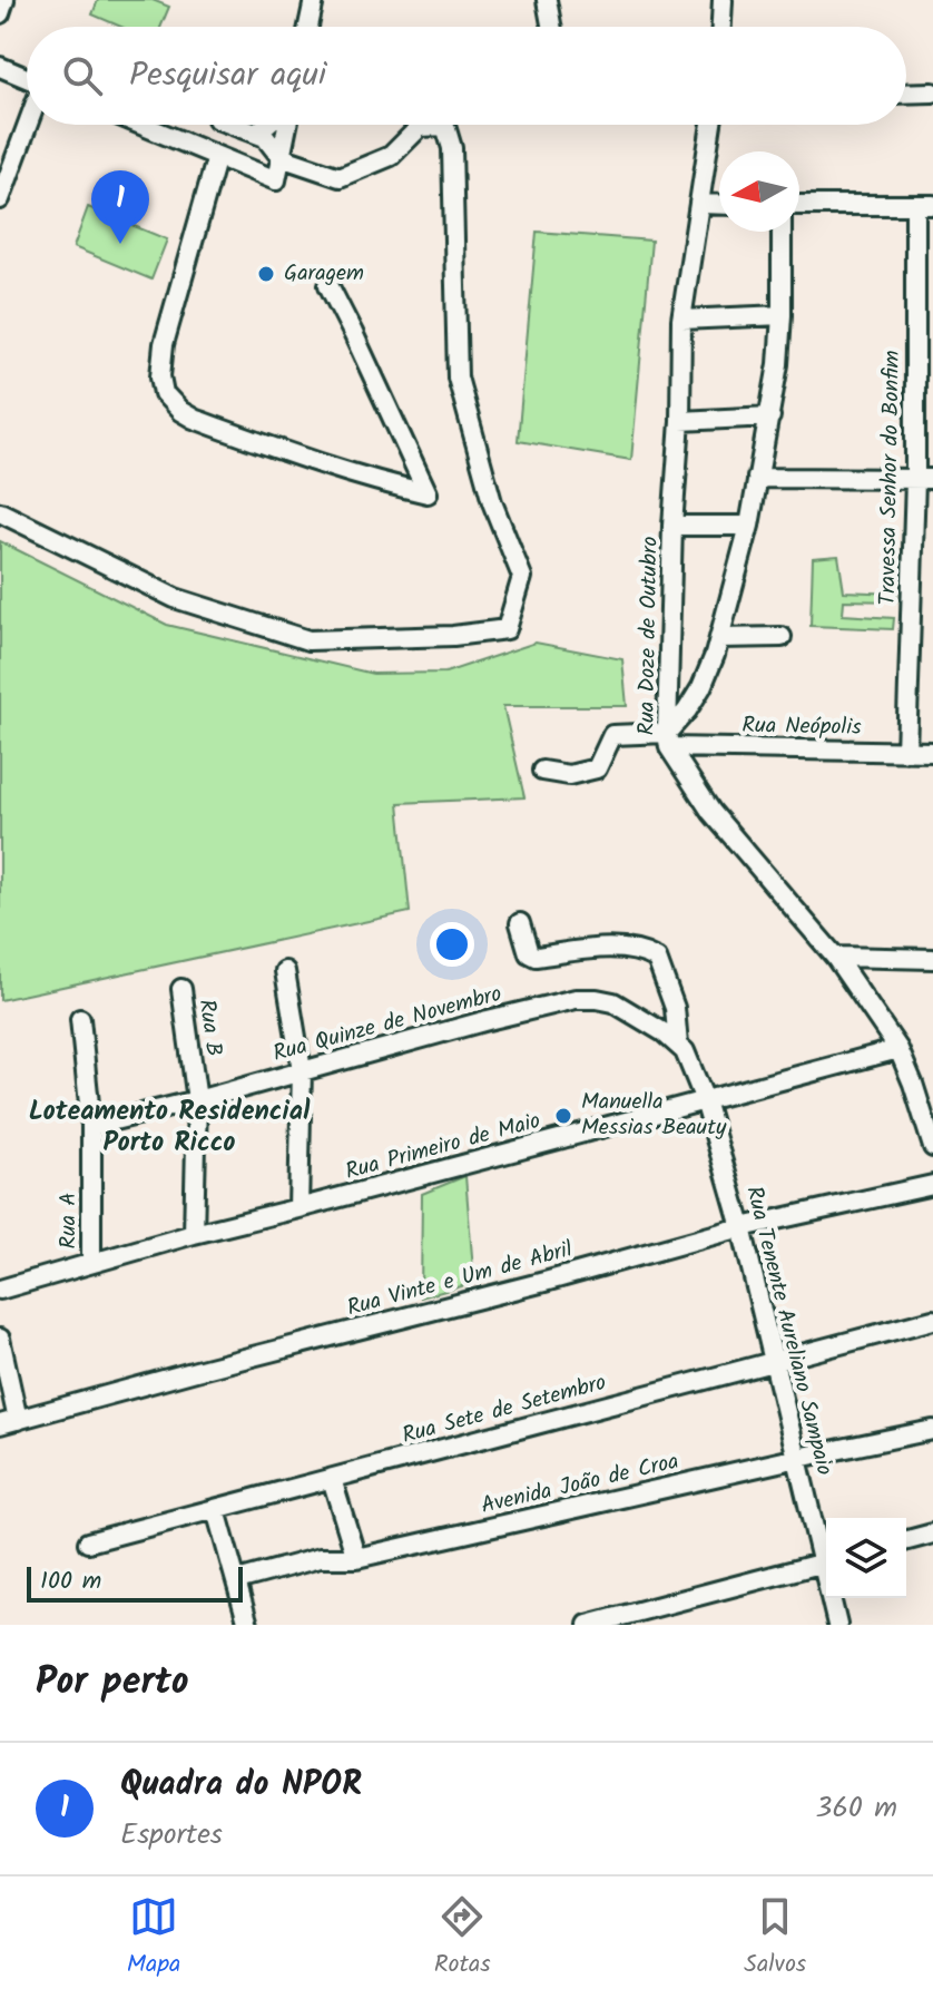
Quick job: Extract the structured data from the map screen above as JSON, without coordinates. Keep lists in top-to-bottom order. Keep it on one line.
{"streets":{"street":["Travessa Senhor do Bonfim","Rua Doze de Outubro","Rua Neópolis","Rua Quinze de Novembro","Rua B","Rua Primeiro de Maio","Rua A","Rua Vinte e Um de Abril","Rua Tenente Aureliano Sampaio","Rua Sete de Setembro","Avenida João de Croa"]},"crossings":[["Travessa Senhor do Bonfim","Rua Neópolis"],["Rua Doze de Outubro","Rua Neópolis"],["Rua Doze de Outubro","Rua Primeiro de Maio"],["Rua Quinze de Novembro","Rua B"],["Rua Quinze de Novembro","Rua A"],["Rua Quinze de Novembro","Rua Tenente Aureliano Sampaio"],["Rua B","Rua Primeiro de Maio"],["Rua Primeiro de Maio","Rua A"],["Rua Primeiro de Maio","Rua Tenente Aureliano Sampaio"],["Rua Vinte e Um de Abril","Rua Tenente Aureliano Sampaio"],["Rua Tenente Aureliano Sampaio","Rua Sete de Setembro"],["Rua Tenente Aureliano Sampaio","Avenida João de Croa"]],"districts":["Loteamento Residencial Porto Ricco"],"places":["Garagem","Manuella Messias Beauty"],"scale_bar":"100 m","north":"left","page":{"search":"Pesquisar aqui","pins":"1","scale":"100 m","heading":"Por perto","list":[{"mark":"1","name":"Quadra do NPOR","note":"Esportes","value":"360 m"}],"nav":["Mapa","Rotas","Salvos"]}}
